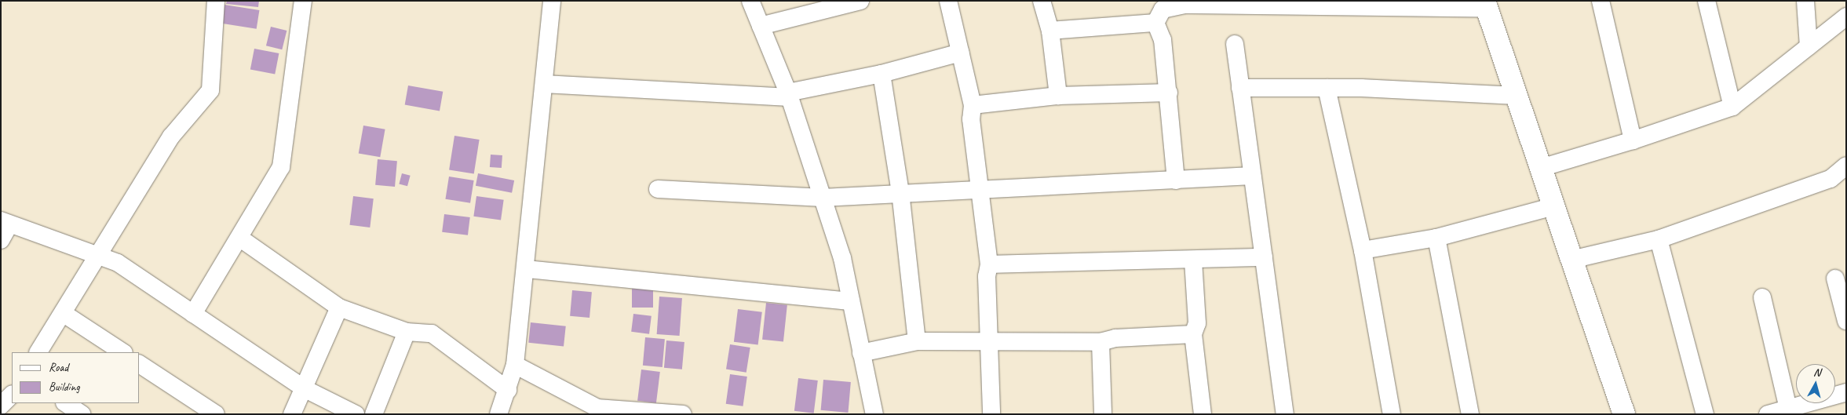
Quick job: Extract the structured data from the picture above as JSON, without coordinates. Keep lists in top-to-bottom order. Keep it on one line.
{"legend":["Road","Building"],"north":"top"}
